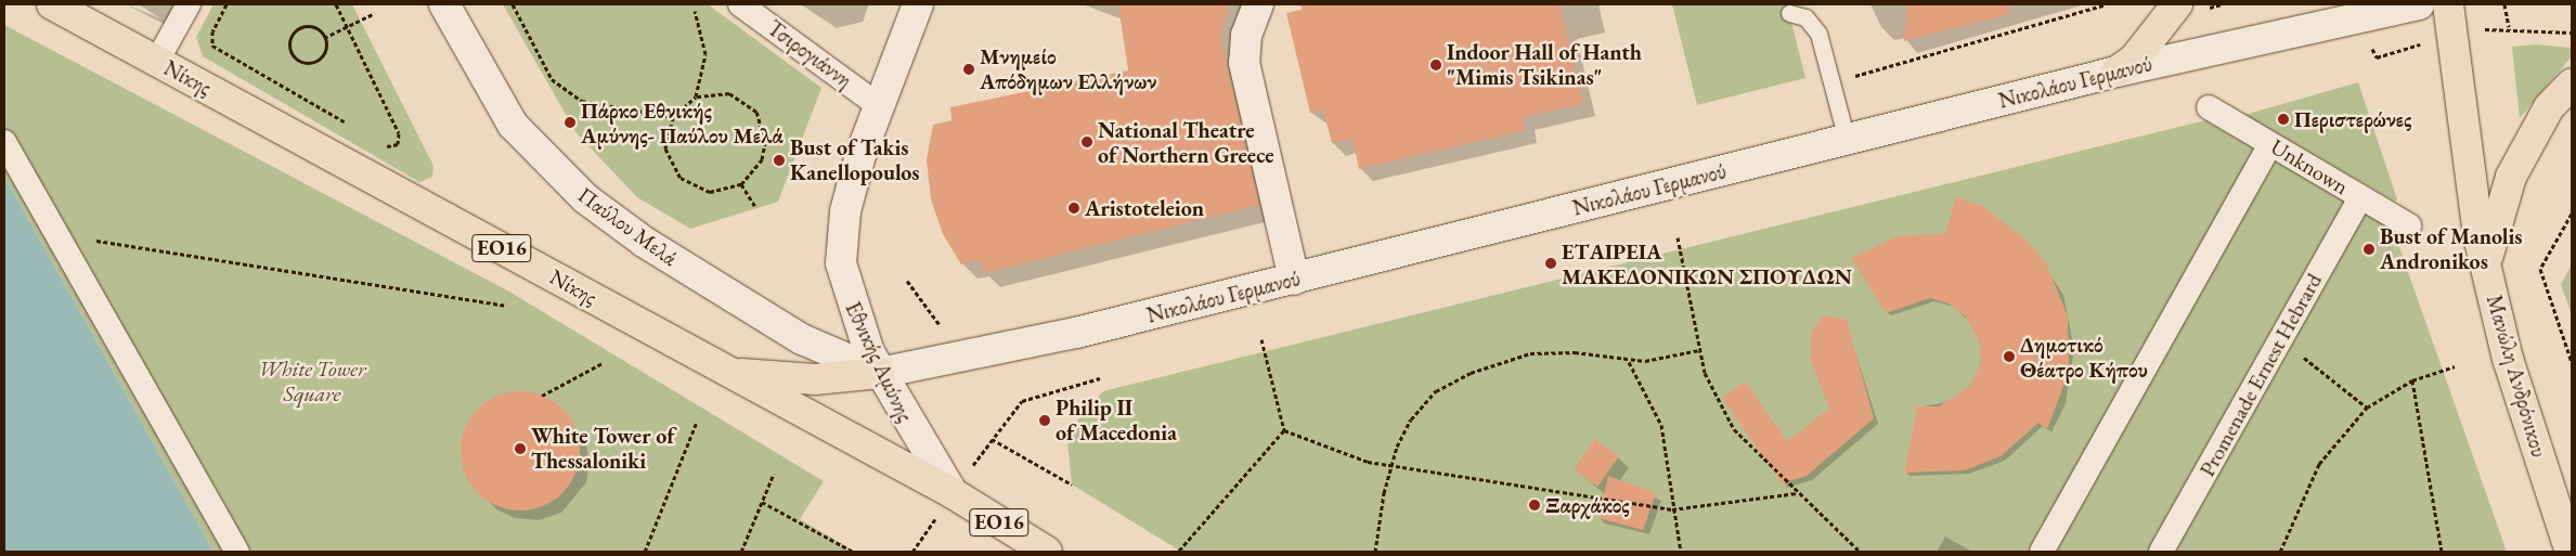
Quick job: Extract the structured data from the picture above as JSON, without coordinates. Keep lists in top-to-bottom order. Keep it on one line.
{"streets":{"main road":["Νίκης","Νικολάου Γερμανού","Παύλου Μελά","ΕΟ16","Εθνικής Αμύνης","Μανώλη Ανδρόνικου"],"street":["Τσιρογιάννη","Unknown","Promenade Ernest Hebrard"]},"crossings":[["Τσιρογιάννη","Εθνικής Αμύνης"],["Νίκης","ΕΟ16"],["Νίκης","Εθνικής Αμύνης"],["Νικολάου Γερμανού","Παύλου Μελά"],["Νικολάου Γερμανού","Εθνικής Αμύνης"],["Unknown","Promenade Ernest Hebrard"],["Παύλου Μελά","Εθνικής Αμύνης"],["ΕΟ16","Εθνικής Αμύνης"]],"parks":["White Tower Square"],"places":["Indoor Hall of Hanth \"Mimis Tsikinas\"","Μνημείο Απόδημων Ελλήνων","Περιστερώνες","Πάρκο Εθνικής Αμύνης- Παύλου Μελά","National Theatre of Northern Greece","Bust of Takis Kanellopoulos","Aristoteleion","Bust of Manolis Andronikos","ΕΤΑΙΡΕΙΑ ΜΑΚΕΔΟΝΙΚΩΝ ΣΠΟΥΔΩΝ","Δημοτικό Θέατρο Κήπου","Philip II of Macedonia","White Tower of Thessaloniki","Ξαρχάκος"]}
